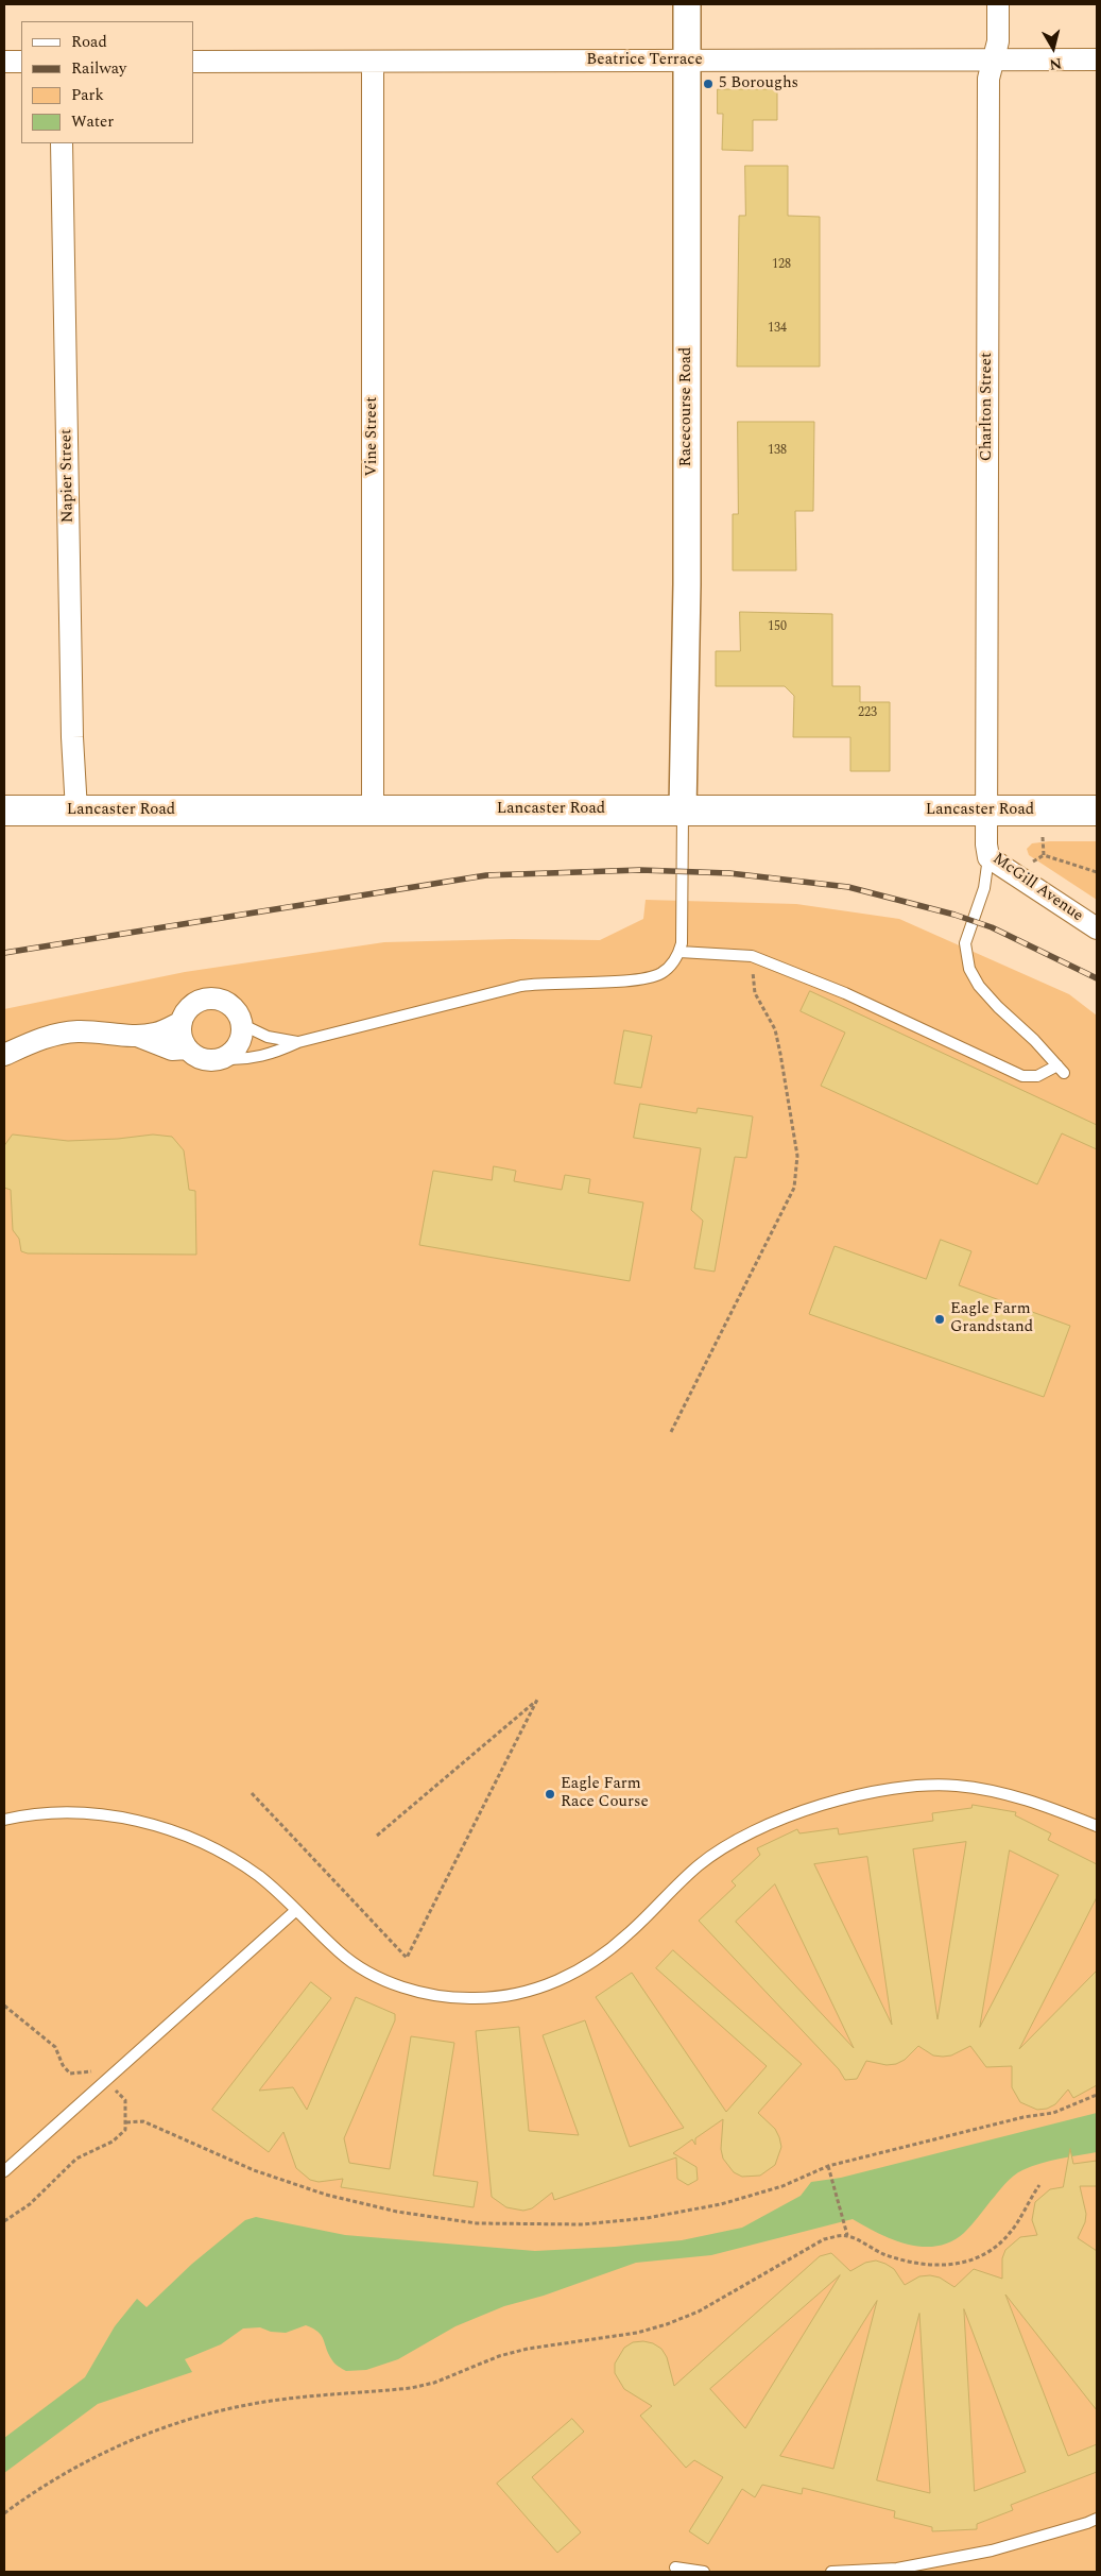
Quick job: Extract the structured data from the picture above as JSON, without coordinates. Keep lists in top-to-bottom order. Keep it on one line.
{"streets":{"main road":["Lancaster Road"],"street":["Beatrice Terrace","Racecourse Road","Charlton Street","Vine Street","Napier Street","McGill Avenue"]},"crossings":[["Beatrice Terrace","Racecourse Road"],["Beatrice Terrace","Charlton Street"],["Beatrice Terrace","Vine Street"],["Racecourse Road","Lancaster Road"],["Charlton Street","Lancaster Road"],["Charlton Street","McGill Avenue"],["Vine Street","Lancaster Road"],["Napier Street","Lancaster Road"],["Lancaster Road","McGill Avenue"]],"places":["5 Boroughs","Eagle Farm Grandstand","Eagle Farm Race Course"],"house_numbers":["128","134","138","150","223"],"legend":["Road","Railway","Park","Water"],"north":"bottom"}
